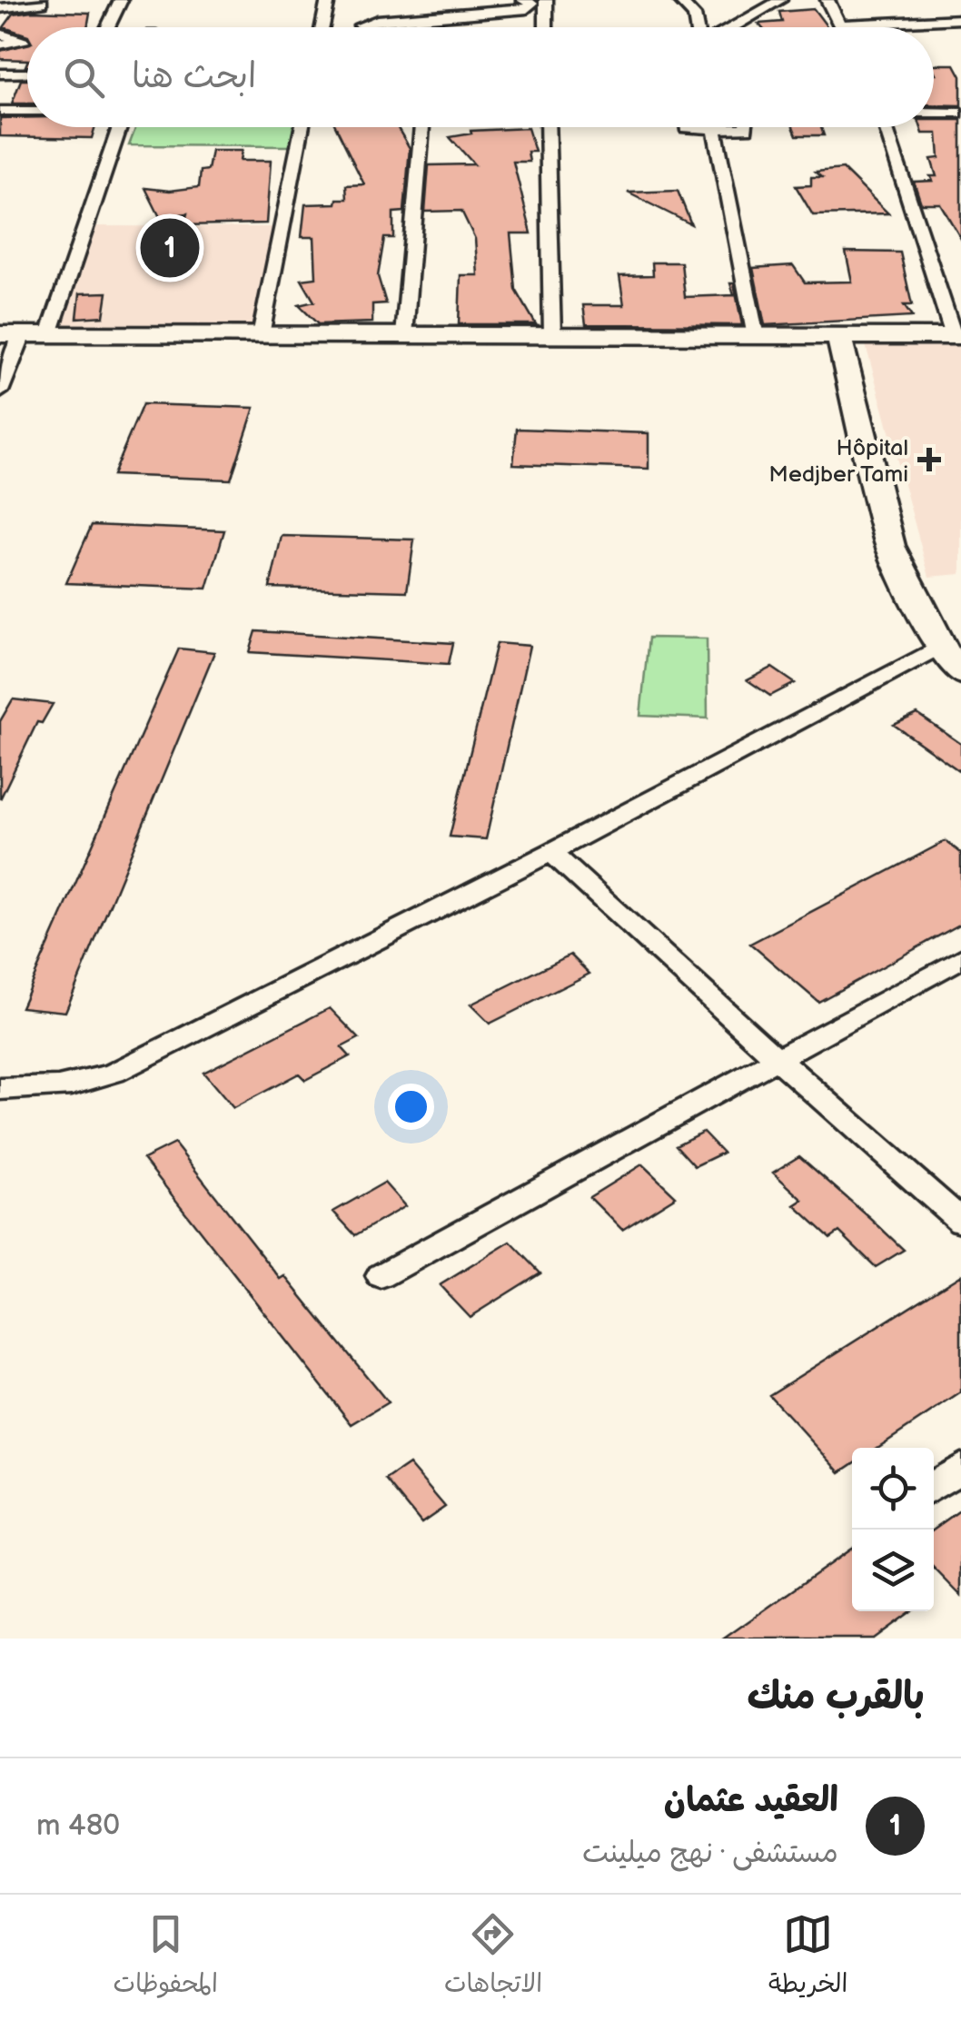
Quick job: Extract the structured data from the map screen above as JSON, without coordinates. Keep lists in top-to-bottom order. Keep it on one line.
{"places":{"health":["Hôpital Medjber Tami"]},"page":{"search":"ابحث هنا","pins":"1","heading":"بالقرب منك","list":[{"mark":"1","name":"العقيد عثمان","note":"مستشفى · نهج ميلينت","value":"480 m"}],"nav":["الخريطة","الاتجاهات","المحفوظات"]}}
